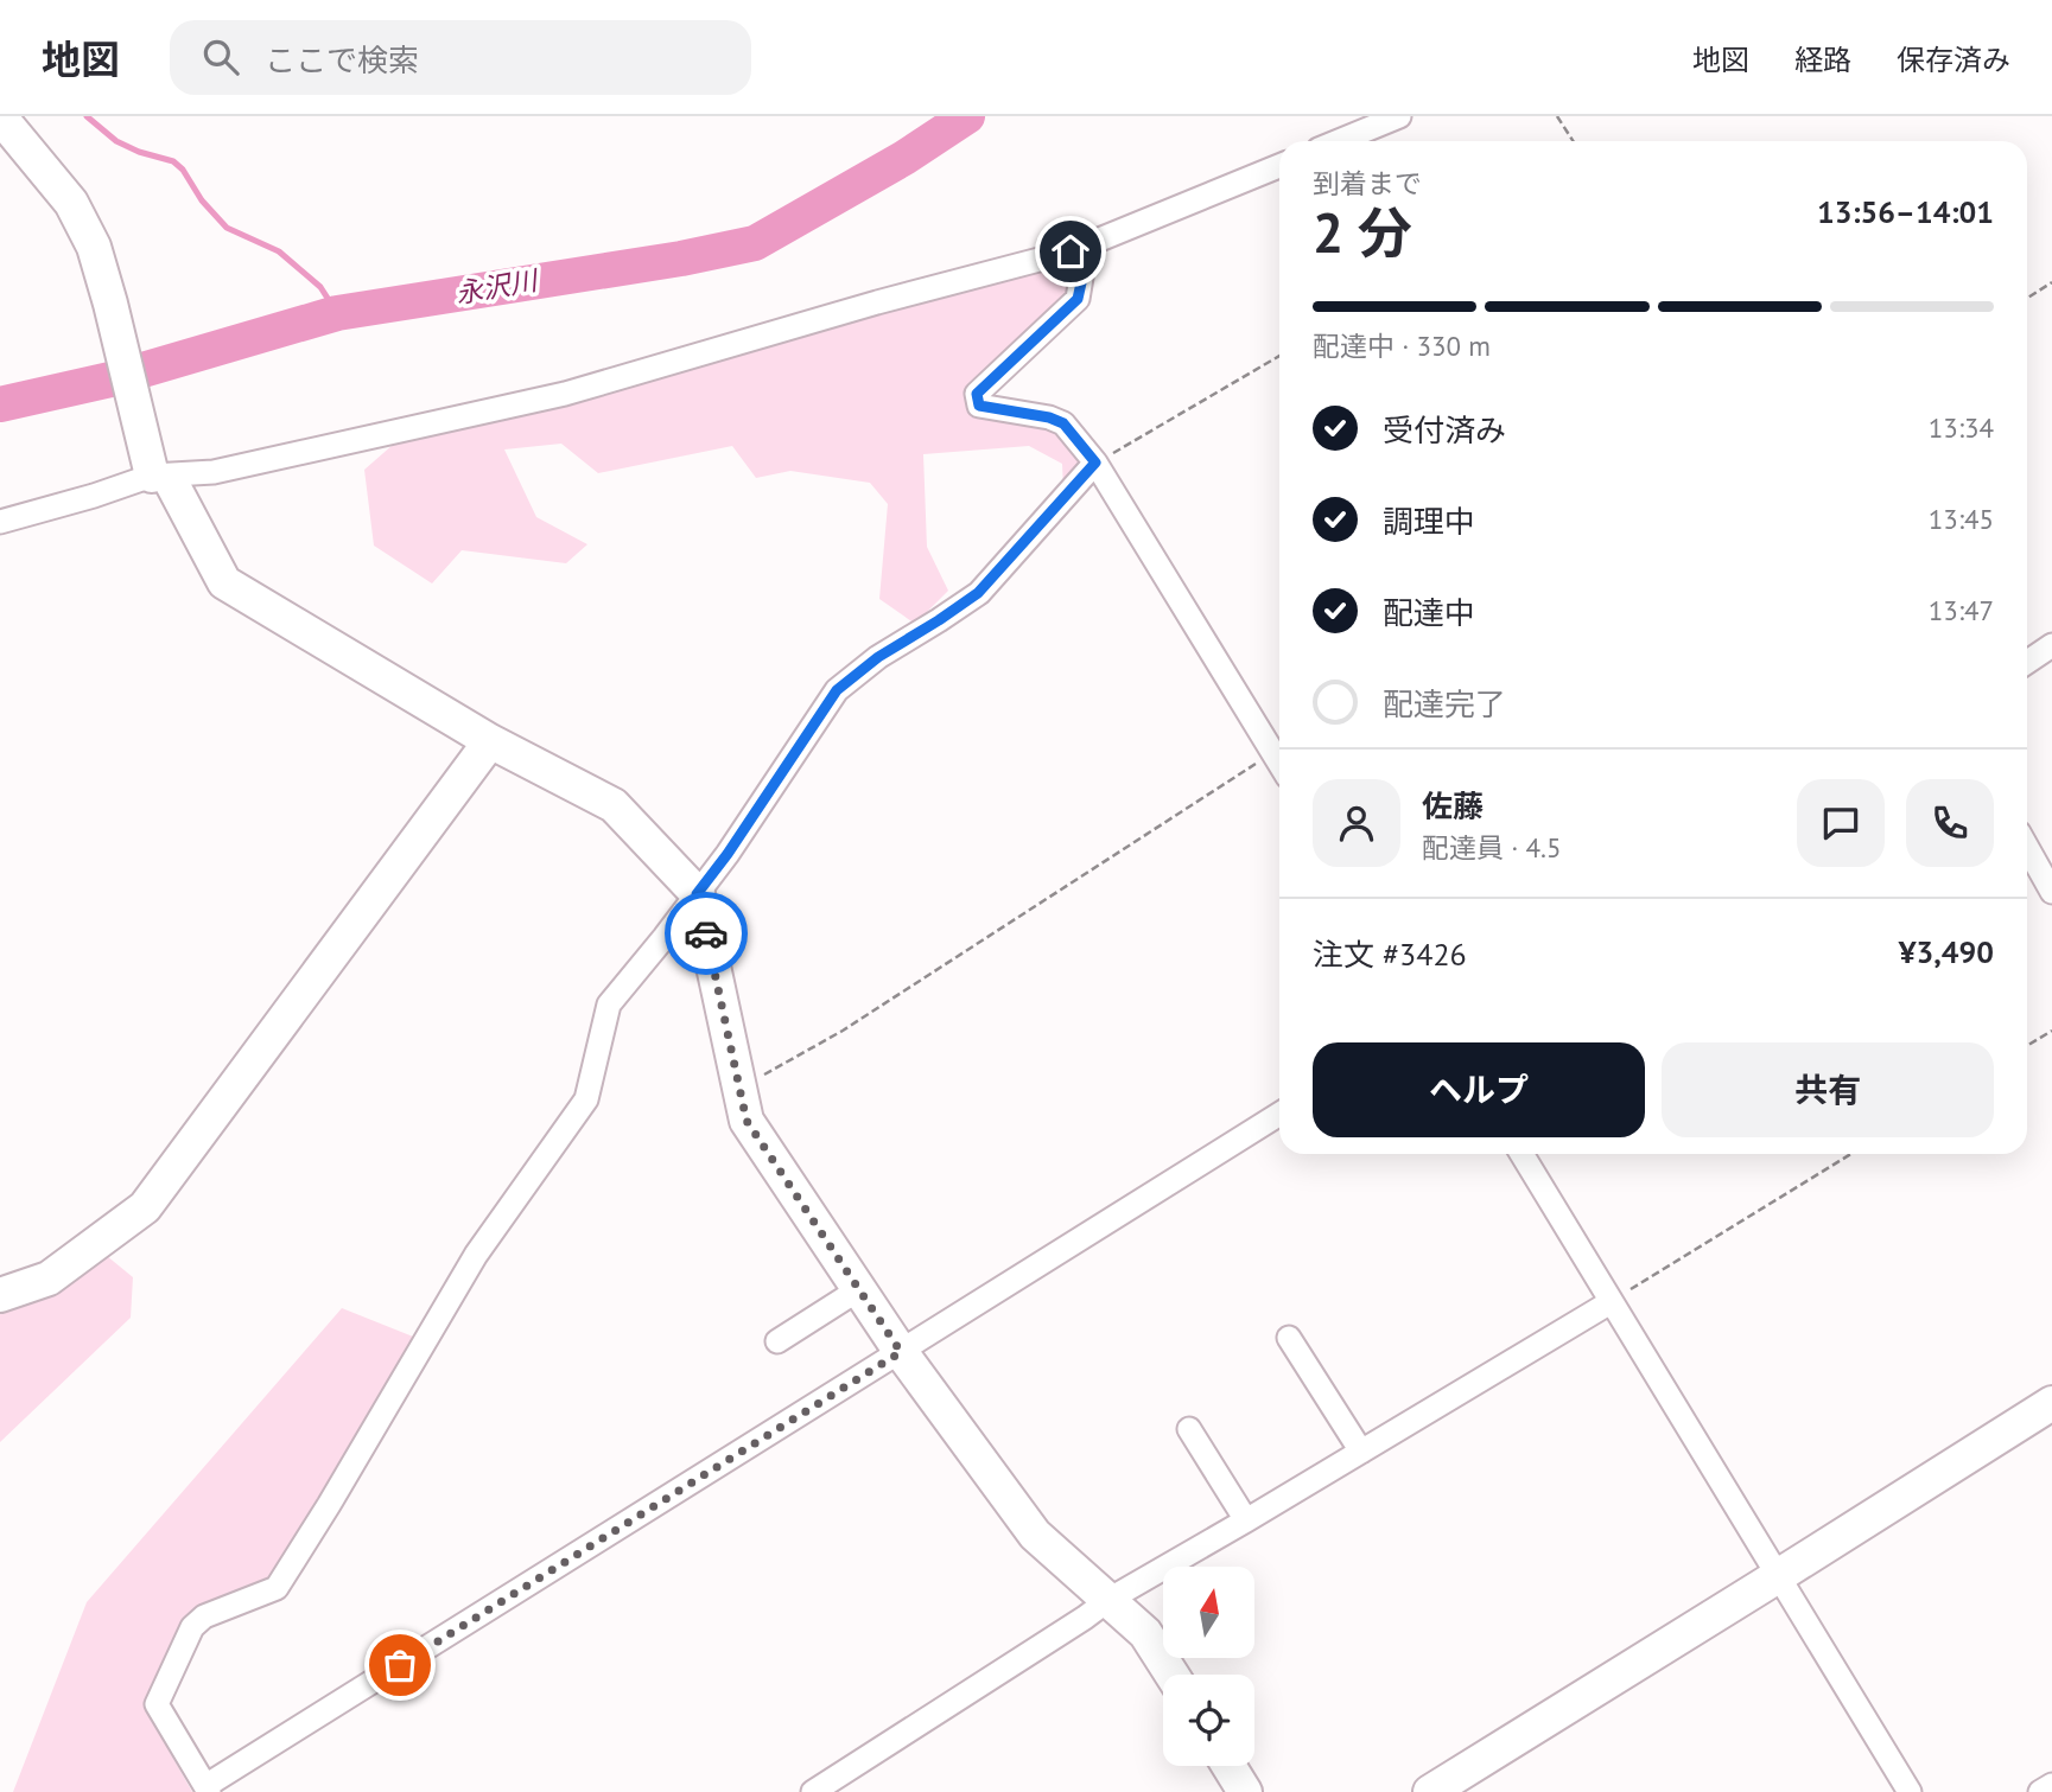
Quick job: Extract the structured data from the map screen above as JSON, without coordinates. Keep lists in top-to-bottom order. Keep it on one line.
{"water":["永沢川"],"north":"top","page":{"header":"地図","search":"ここで検索","nav":["地図","経路","保存済み"],"heading":["2 分","到着まで","13:56–14:01"],"panel":["佐藤","配達員 · 4.5","注文 #3426","¥3,490"],"bar":"配達中 · 330 m","list":[["受付済み","13:34"],["調理中","13:45"],["配達中","13:47"],"配達完了"],"buttons":["ヘルプ","共有"]}}
